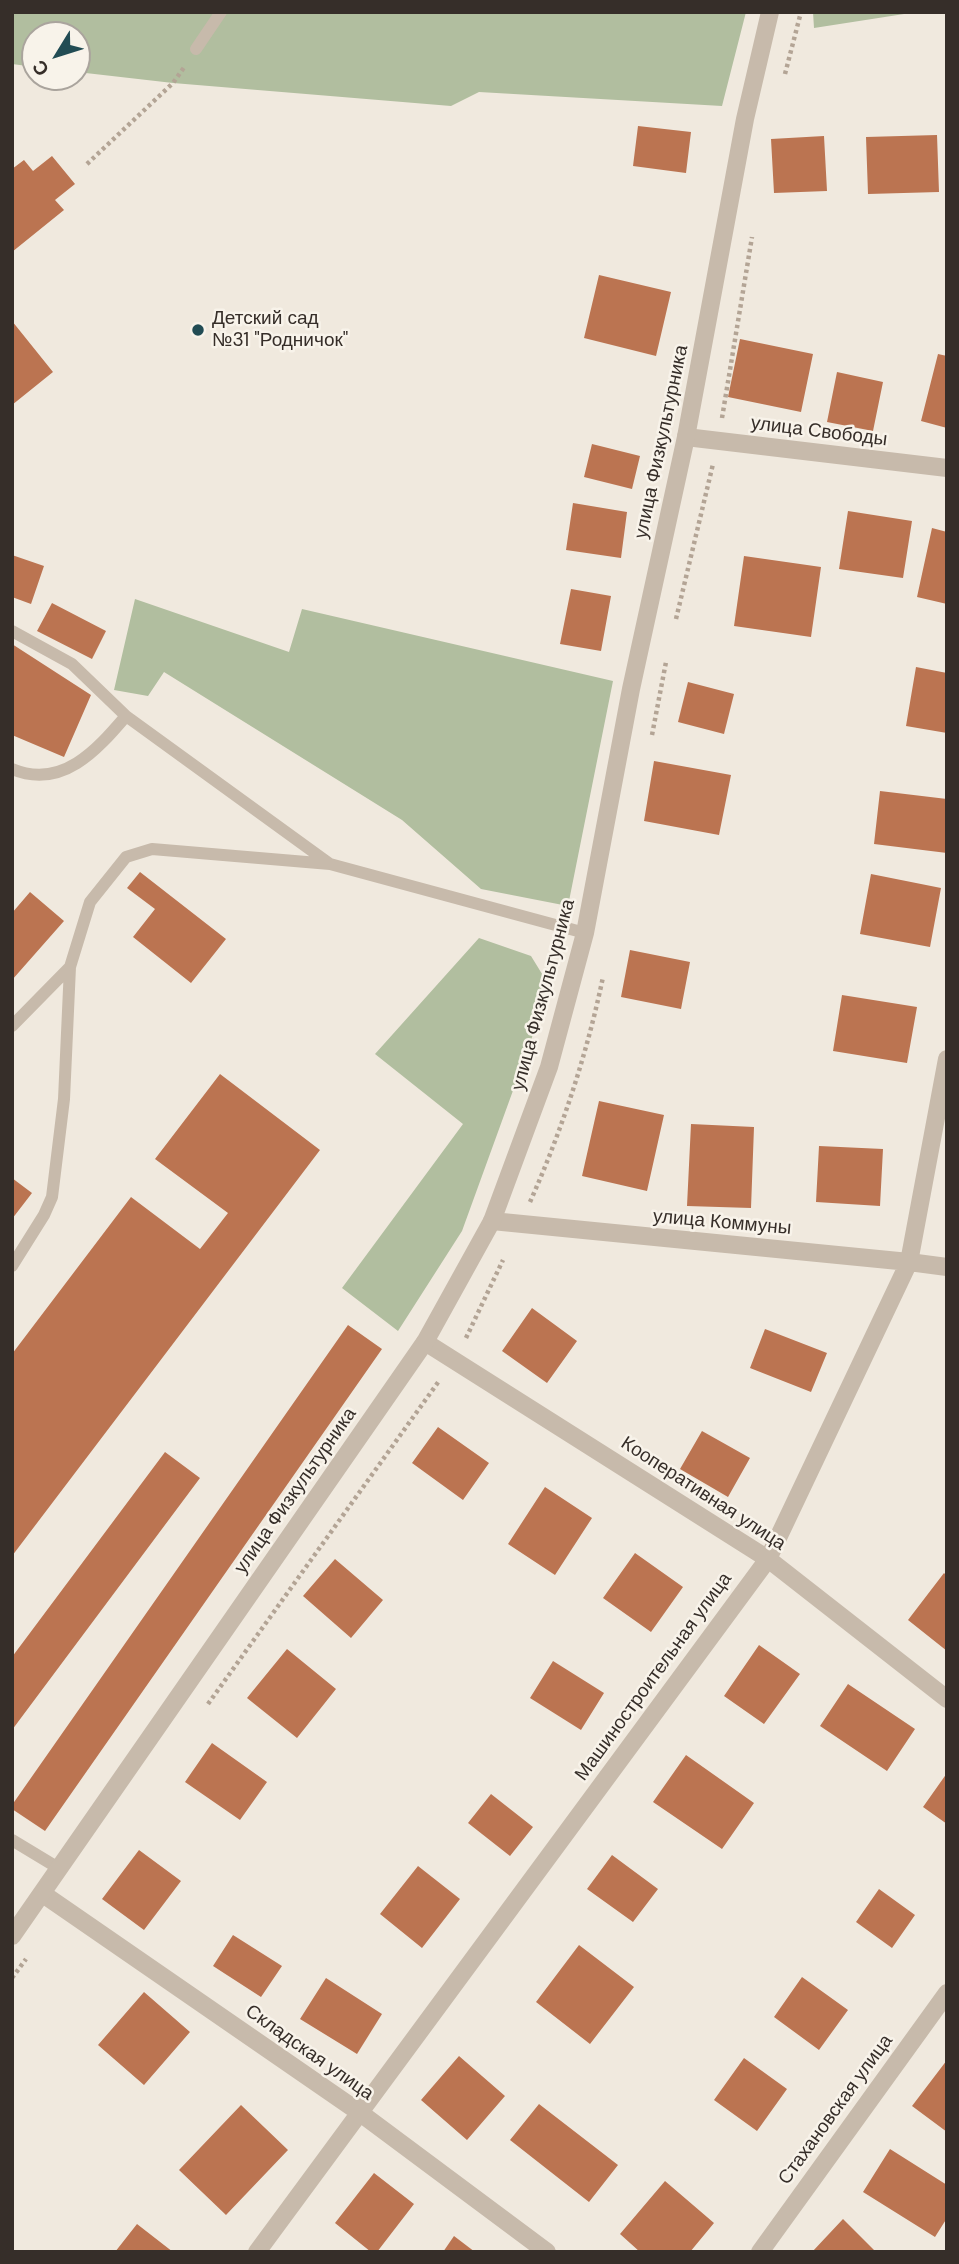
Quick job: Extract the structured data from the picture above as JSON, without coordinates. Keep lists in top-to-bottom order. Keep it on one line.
{"streets":{"street":["улица Свободы","улица Физкультурника","улица Коммуны","Кооперативная улица","Машиностроительная улица","Складская улица","Стахановская улица"]},"crossings":[["улица Свободы","улица Физкультурника"],["улица Физкультурника","улица Коммуны"],["улица Физкультурника","Кооперативная улица"],["улица Физкультурника","Складская улица"],["улица Коммуны","Машиностроительная улица"],["Кооперативная улица","Машиностроительная улица"],["Машиностроительная улица","Складская улица"]],"places":["Детский сад №31 \"Родничок\""],"north":"bottom left"}
